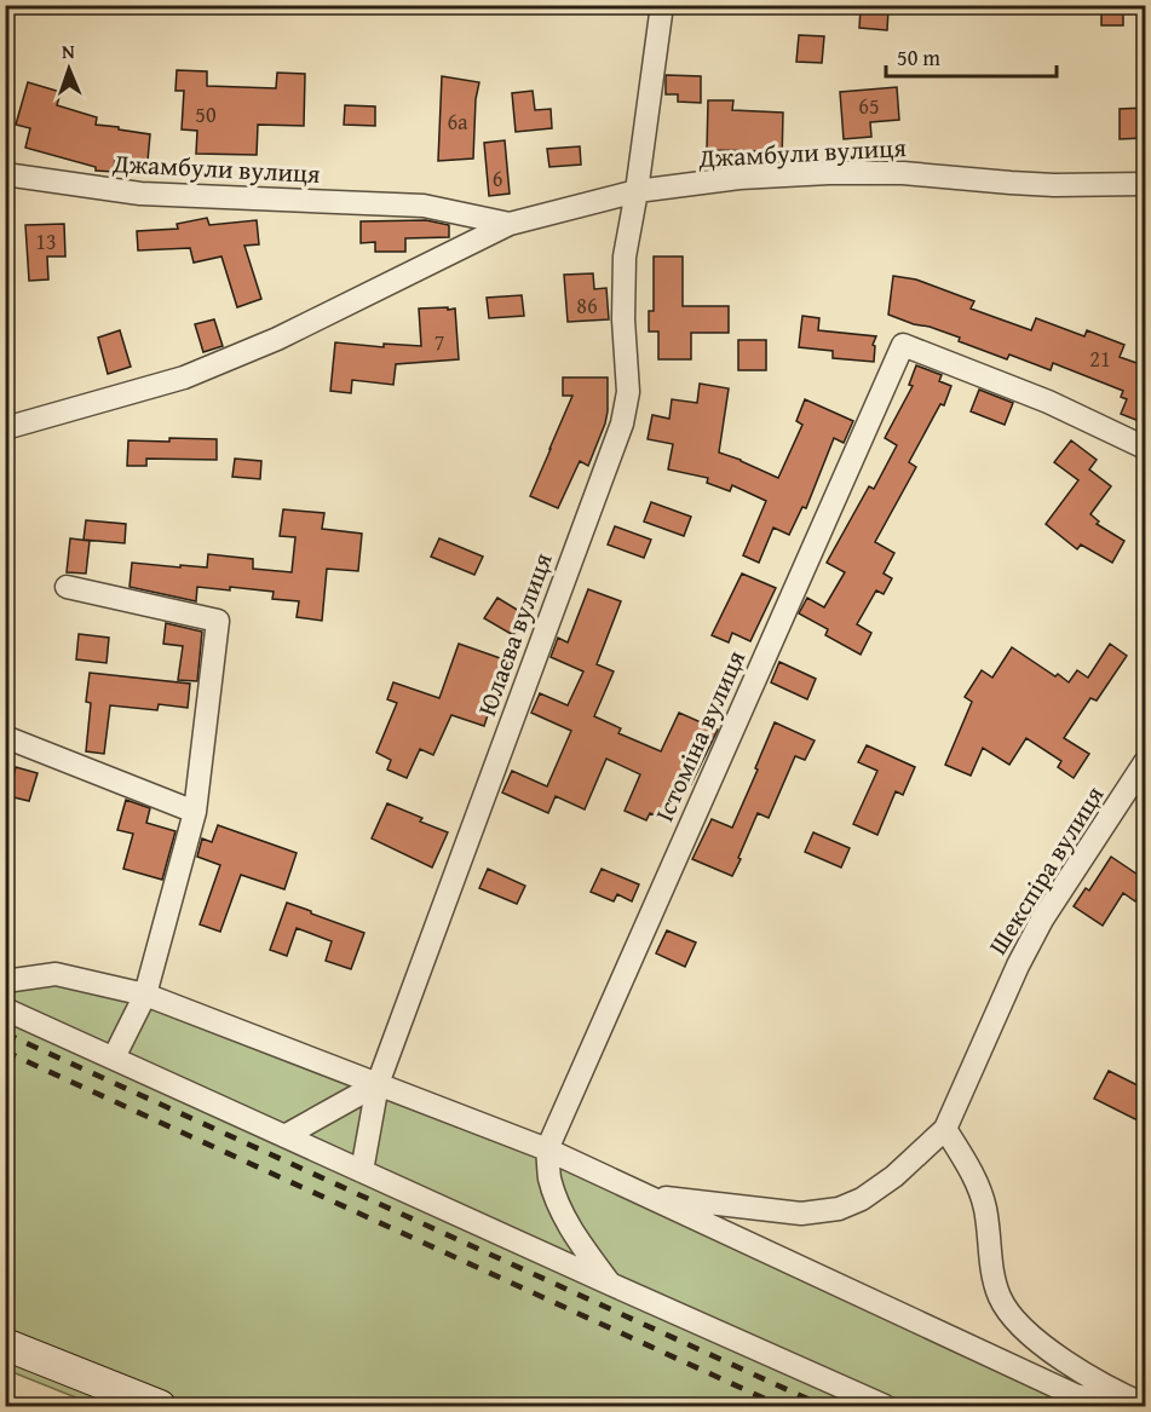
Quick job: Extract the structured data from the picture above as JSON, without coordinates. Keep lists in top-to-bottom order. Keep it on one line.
{"streets":{"street":["Джамбули вулиця","Юлаєва вулиця","Істоміна вулиця","Шекспіра вулиця"]},"crossings":[["Джамбули вулиця","Юлаєва вулиця"]],"house_numbers":["65","50","6а","6","13","86","7","21"],"scale_bar":"50 m","north":"top"}
